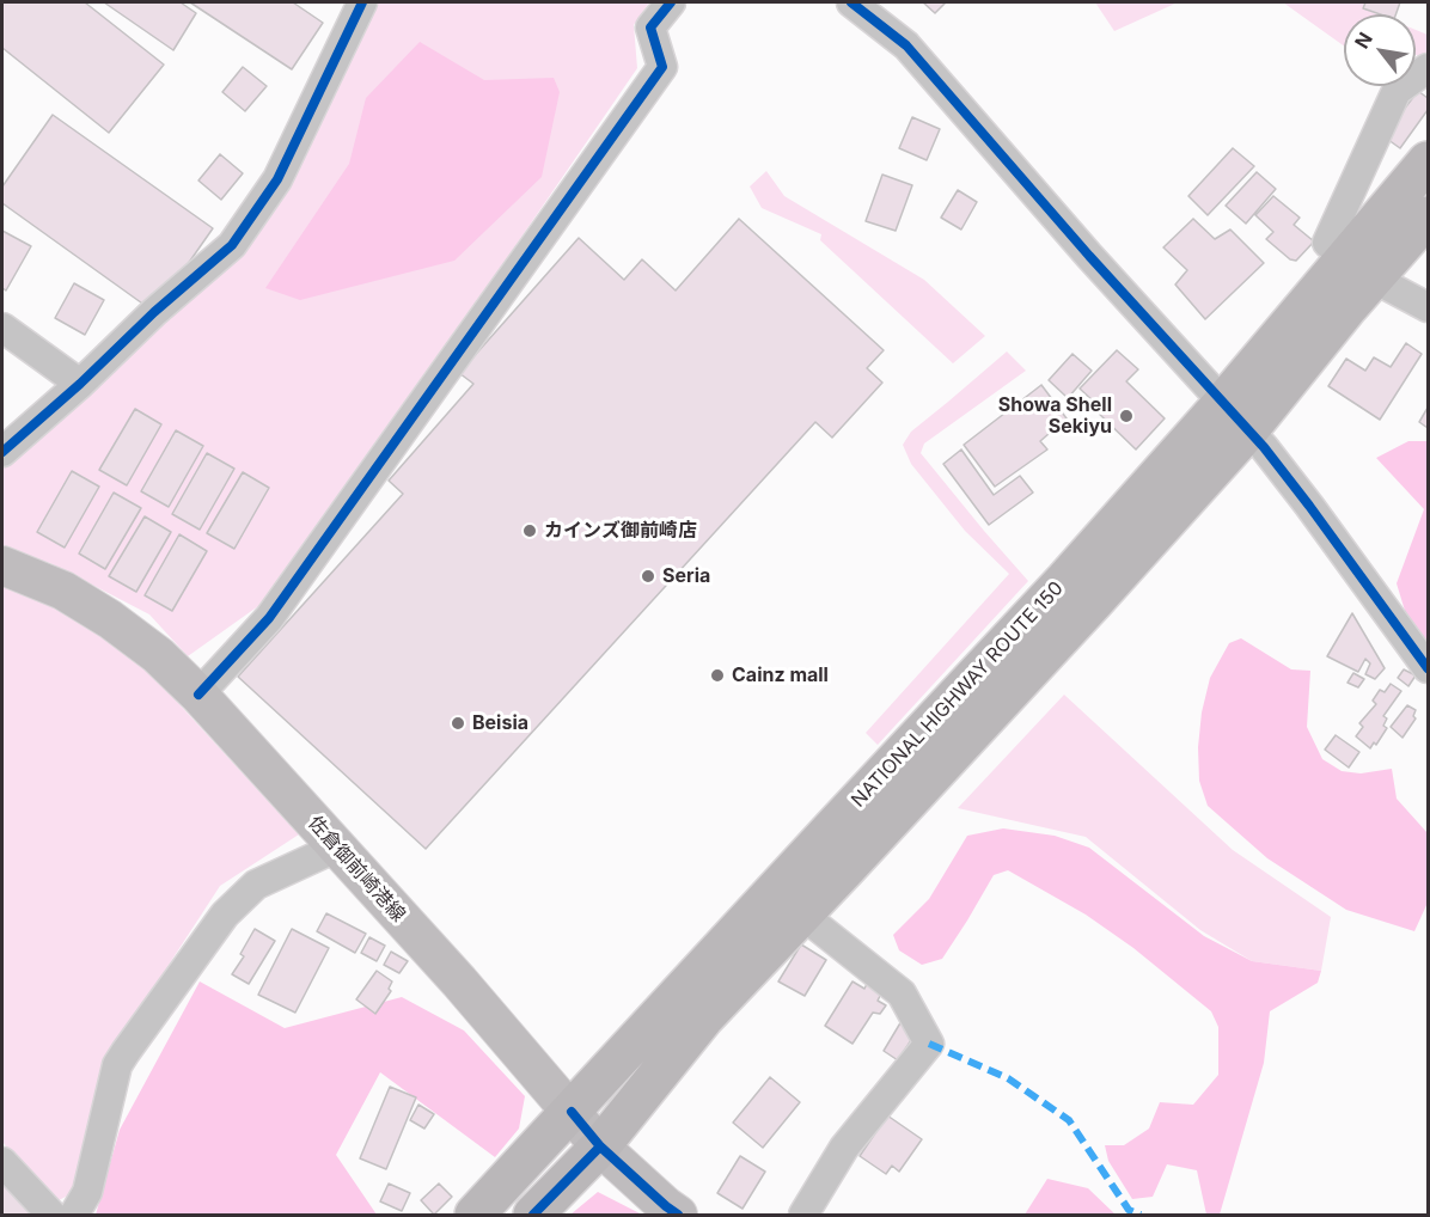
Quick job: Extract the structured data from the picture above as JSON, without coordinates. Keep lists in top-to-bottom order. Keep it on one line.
{"streets":{"highway":["NATIONAL HIGHWAY ROUTE 150"],"main road":["佐倉御前崎港線"]},"crossings":[["NATIONAL HIGHWAY ROUTE 150","佐倉御前崎港線"]],"places":["Showa Shell Sekiyu","カインズ御前崎店","Seria","Cainz mall","Beisia"],"north":"top left"}
